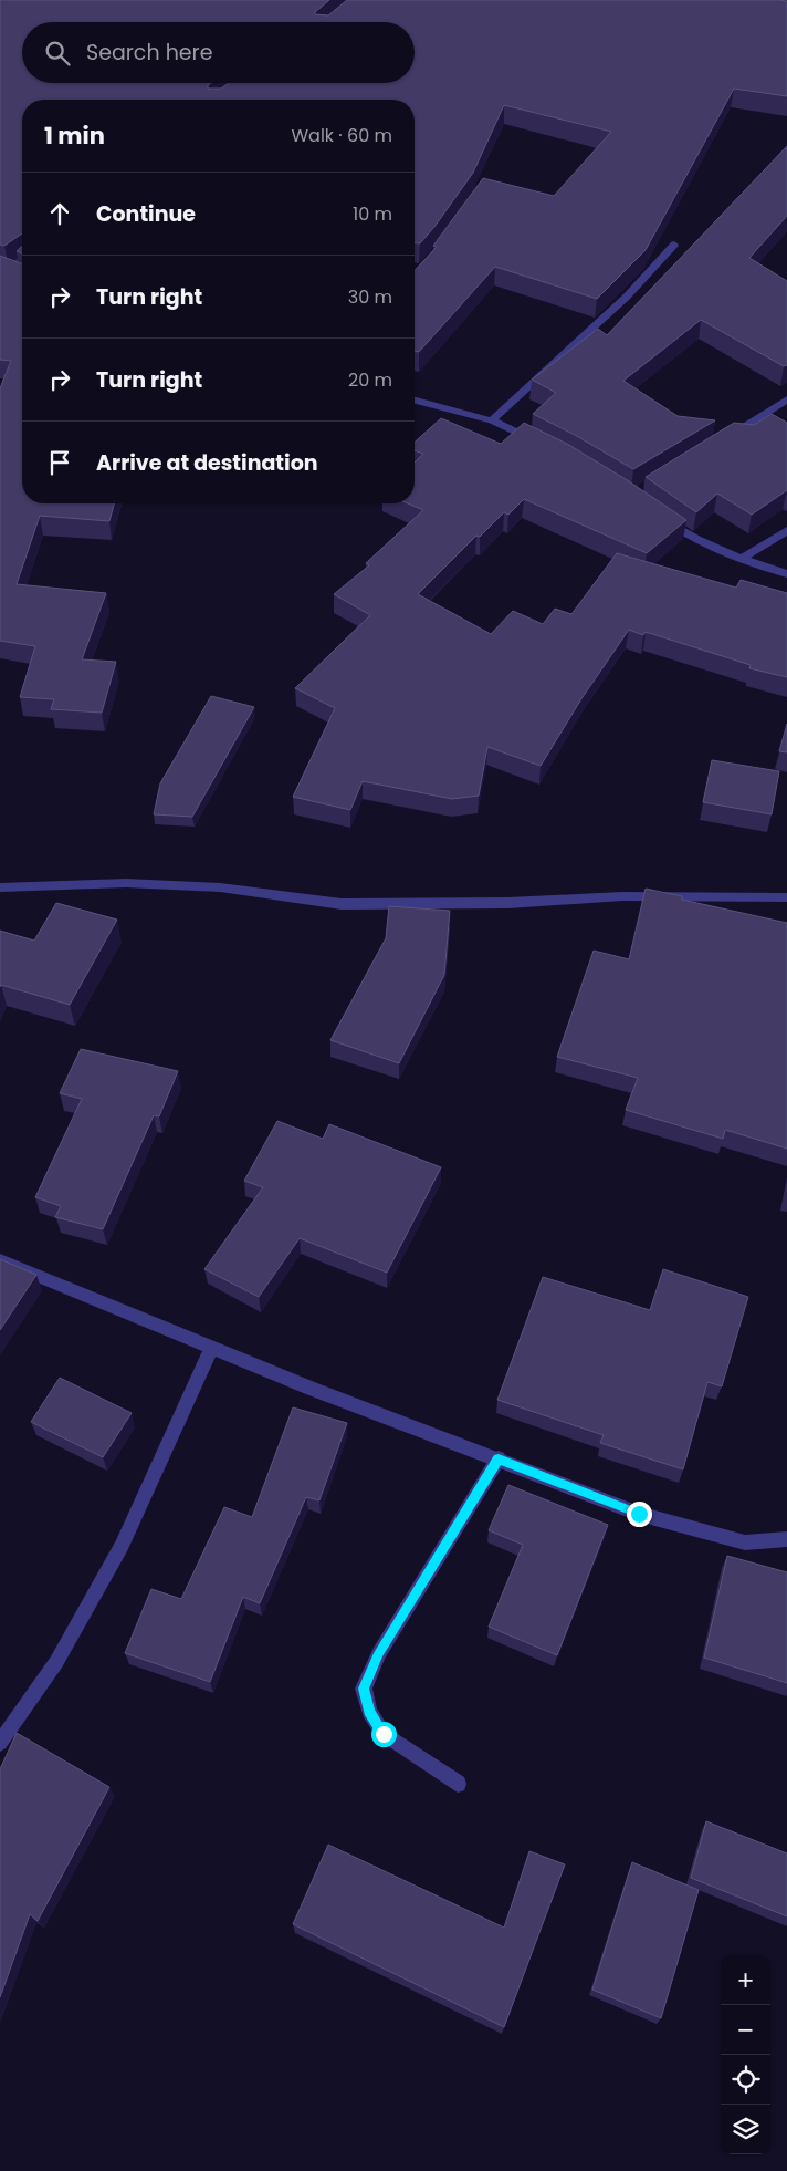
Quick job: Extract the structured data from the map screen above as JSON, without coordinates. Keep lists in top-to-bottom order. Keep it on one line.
{"page":{"search":"Search here","heading":["1 min","Walk · 60 m"],"list":[["Continue","10 m"],["Turn right","30 m"],["Turn right","20 m"],"Arrive at destination"],"map_buttons":["+","−"]}}
